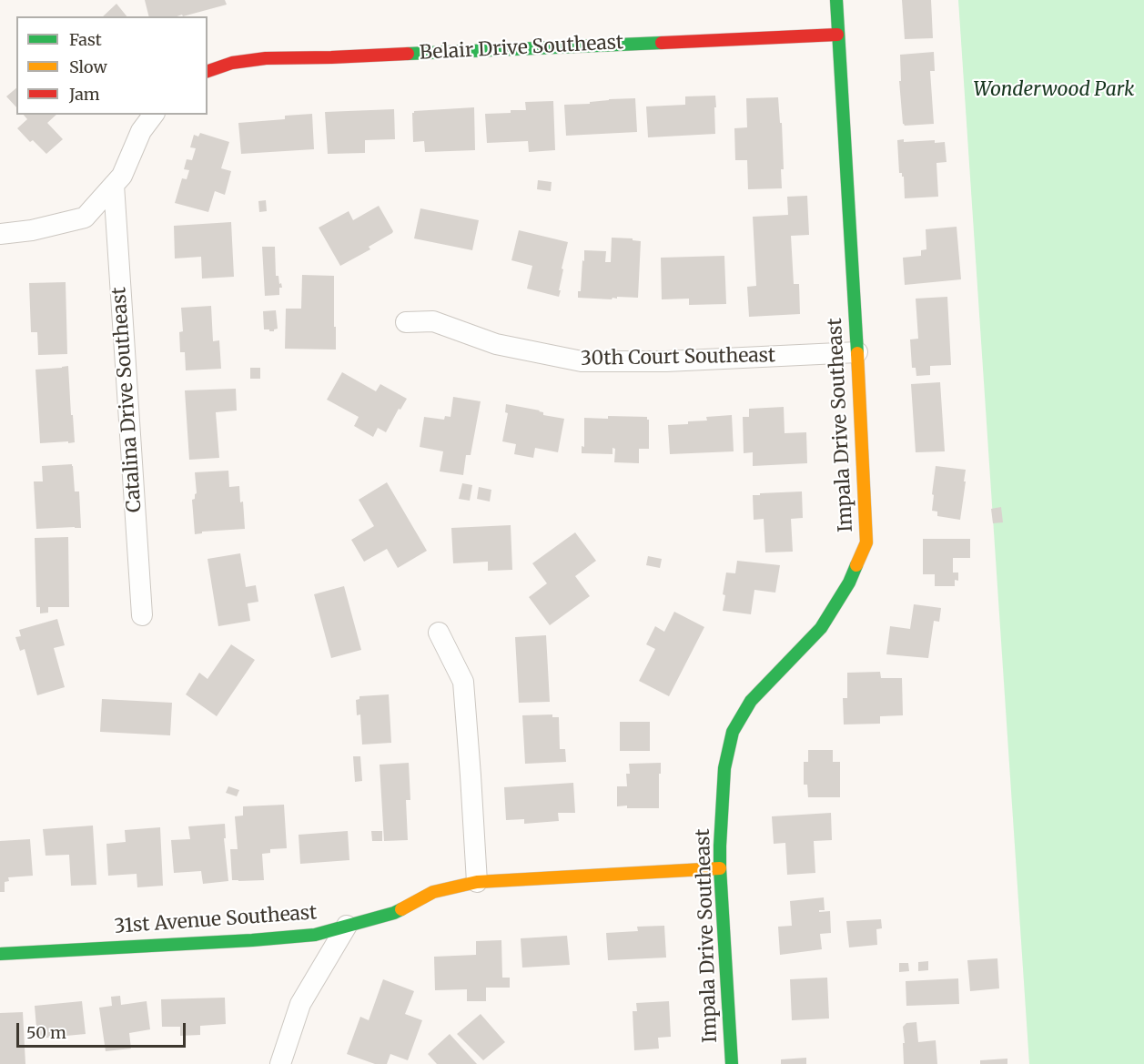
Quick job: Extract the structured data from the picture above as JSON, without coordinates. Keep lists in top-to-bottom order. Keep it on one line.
{"streets":{"street":["Belair Drive Southeast","30th Court Southeast","Catalina Drive Southeast","Impala Drive Southeast","31st Avenue Southeast"]},"crossings":[["Belair Drive Southeast","Impala Drive Southeast"],["30th Court Southeast","Impala Drive Southeast"],["Impala Drive Southeast","31st Avenue Southeast"]],"parks":["Wonderwood Park"],"legend":["Fast","Slow","Jam"],"scale_bar":"50 m"}
